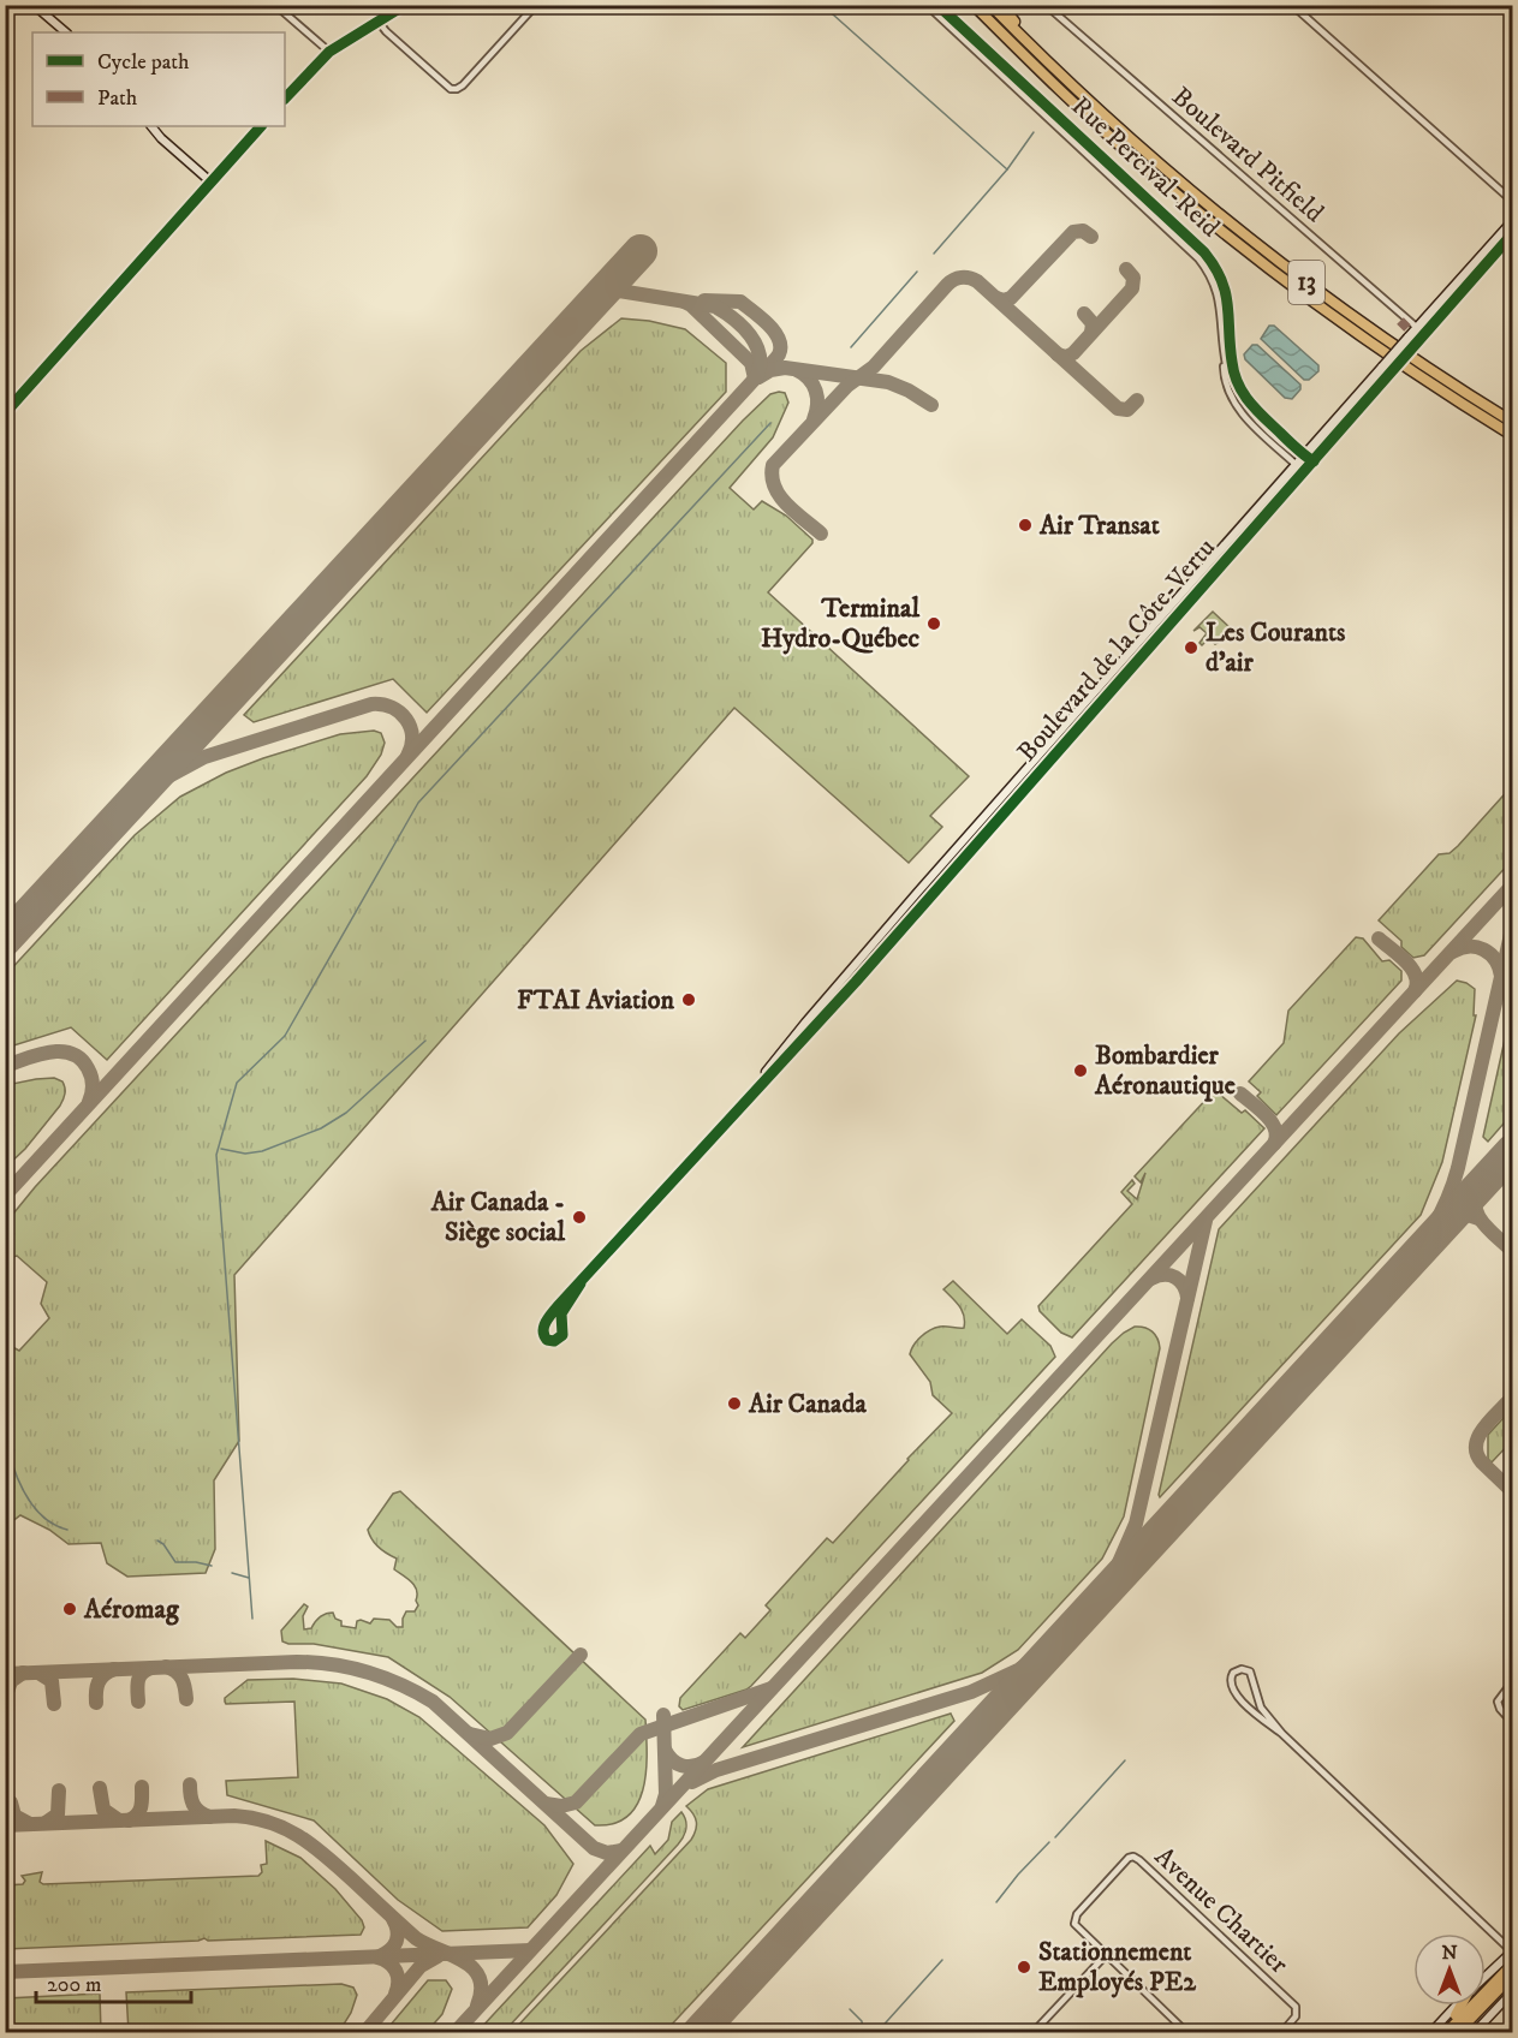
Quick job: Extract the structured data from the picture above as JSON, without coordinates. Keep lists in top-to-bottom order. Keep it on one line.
{"streets":{"highway":["13"],"street":["Boulevard Pitfield","Rue Percival-Reid","Boulevard de la Côte-Vertu","Avenue Chartier"]},"crossings":[["Boulevard Pitfield","Boulevard de la Côte-Vertu"],["Rue Percival-Reid","Boulevard de la Côte-Vertu"]],"places":["Air Transat","Terminal Hydro-Québec","Les Courants d'air","FTAI Aviation","Bombardier Aéronautique","Air Canada - Siège social","Air Canada","Aéromag","Stationnement Employés PE2"],"legend":["Cycle path","Path"],"scale_bar":"200 m","north":"top"}
